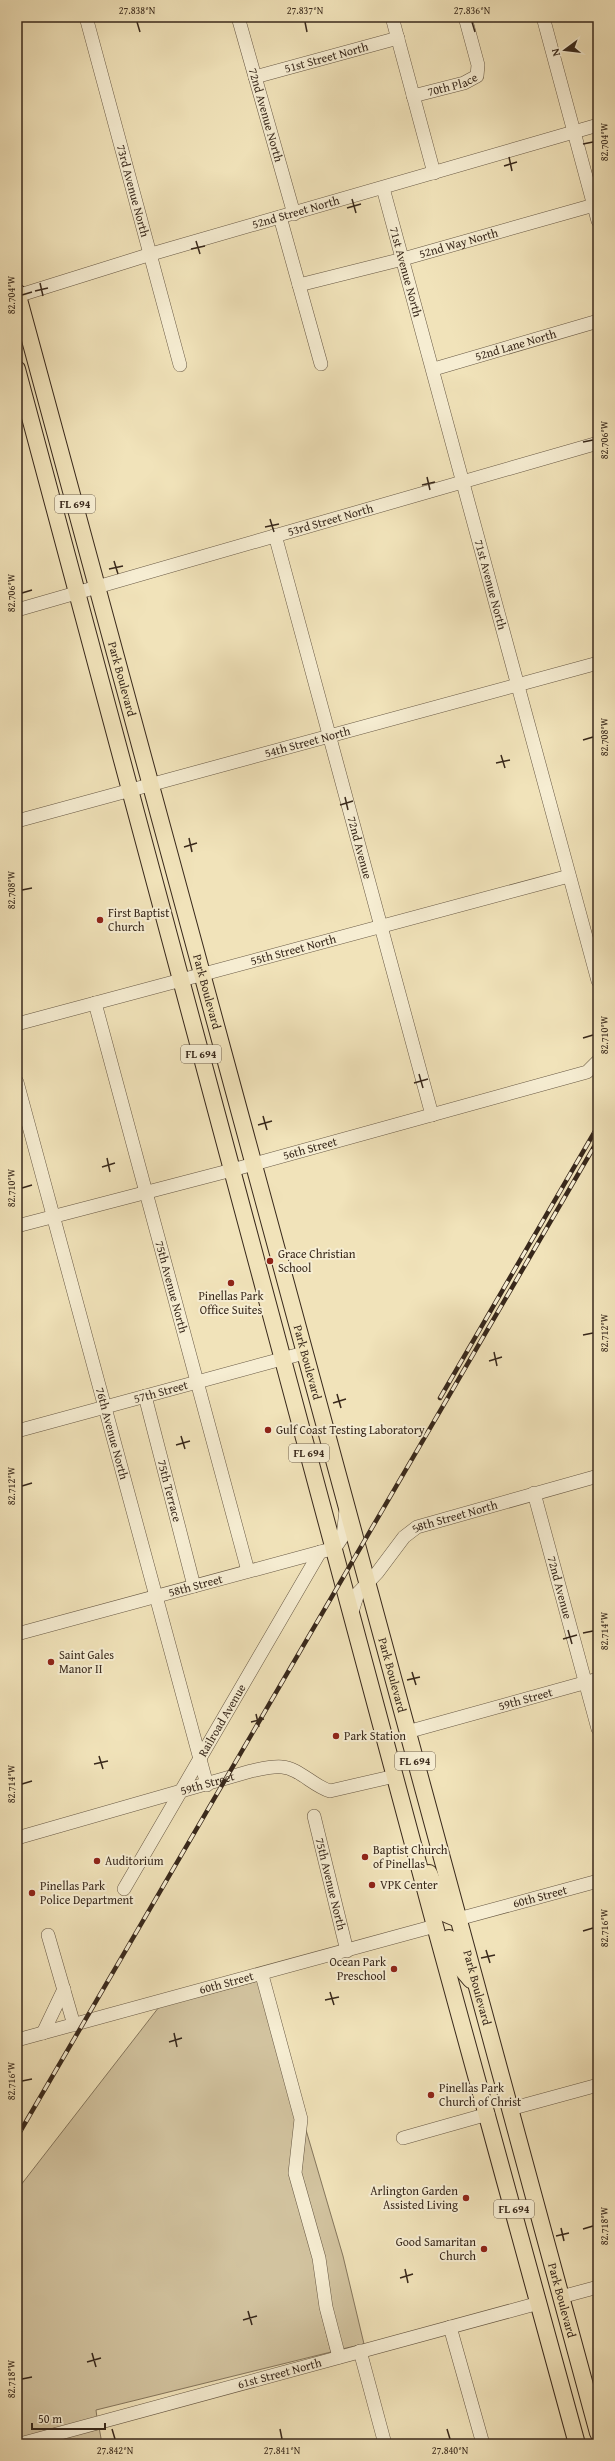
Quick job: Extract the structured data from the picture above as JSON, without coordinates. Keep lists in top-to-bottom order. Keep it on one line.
{"streets":{"main road":["FL 694","Park Boulevard"],"street":["51st Street North","70th Place","72nd Avenue North","73rd Avenue North","52nd Street North","52nd Way North","71st Avenue North","52nd Lane North","53rd Street North","54th Street North","72nd Avenue","55th Street North","56th Street","75th Avenue North","57th Street","76th Avenue North","75th Terrace","58th Street North","58th Street","59th Street","Railroad Avenue","60th Street","61st Street North"]},"crossings":[["51st Street North","72nd Avenue North"],["72nd Avenue North","52nd Street North"],["73rd Avenue North","52nd Street North"],["52nd Street North","71st Avenue North"],["52nd Street North","Park Boulevard"],["52nd Way North","71st Avenue North"],["71st Avenue North","52nd Lane North"],["71st Avenue North","53rd Street North"],["71st Avenue North","54th Street North"],["71st Avenue North","55th Street North"],["53rd Street North","Park Boulevard"],["53rd Street North","72nd Avenue"],["Park Boulevard","54th Street North"],["Park Boulevard","55th Street North"],["Park Boulevard","56th Street"],["Park Boulevard","57th Street"],["Park Boulevard","58th Street North"],["Park Boulevard","58th Street"],["Park Boulevard","59th Street"],["Park Boulevard","Railroad Avenue"],["Park Boulevard","60th Street"],["Park Boulevard","61st Street North"],["54th Street North","72nd Avenue"],["72nd Avenue","55th Street North"],["72nd Avenue","56th Street"],["72nd Avenue","58th Street North"],["72nd Avenue","59th Street"],["55th Street North","75th Avenue North"],["56th Street","75th Avenue North"],["56th Street","76th Avenue North"],["75th Avenue North","57th Street"],["75th Avenue North","58th Street"],["75th Avenue North","60th Street"],["57th Street","76th Avenue North"],["57th Street","75th Terrace"],["76th Avenue North","58th Street"],["76th Avenue North","59th Street"],["76th Avenue North","Railroad Avenue"],["75th Terrace","58th Street"],["58th Street","Railroad Avenue"],["59th Street","Railroad Avenue"]],"places":["First Baptist Church","Grace Christian School","Pinellas Park Office Suites","Gulf Coast Testing Laboratory","Saint Gales Manor II","Park Station","Baptist Church of Pinellas","Auditorium","VPK Center","Pinellas Park Police Department","Ocean Park Preschool","Pinellas Park Church of Christ","Arlington Garden Assisted Living","Good Samaritan Church"],"scale_bar":"50 m","north":"left","coordinates":["27.838°N","27.837°N","27.836°N","82.704°W","82.706°W","82.708°W","82.710°W","82.712°W","82.714°W","82.716°W","82.718°W","27.842°N","27.841°N","27.840°N"]}
